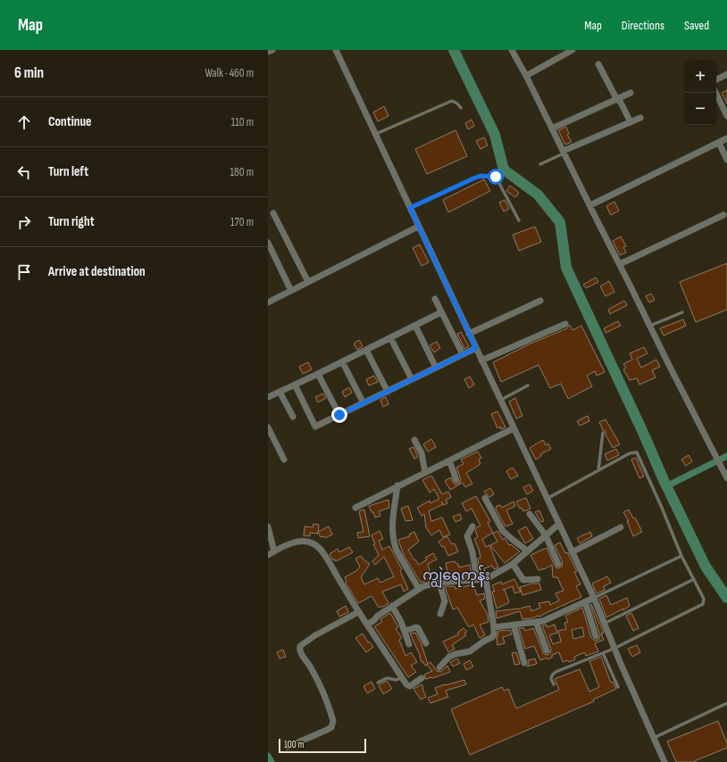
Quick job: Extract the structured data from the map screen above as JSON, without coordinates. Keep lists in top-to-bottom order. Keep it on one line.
{"districts":["ကျွဲရေကုန်း"],"scale_bar":"100 m","page":{"header":"Map","nav":["Map","Directions","Saved"],"heading":["6 min","Walk · 460 m"],"map_buttons":["+","−"],"list":[["Continue","110 m"],["Turn left","180 m"],["Turn right","170 m"],"Arrive at destination"],"scale":"100 m"}}
